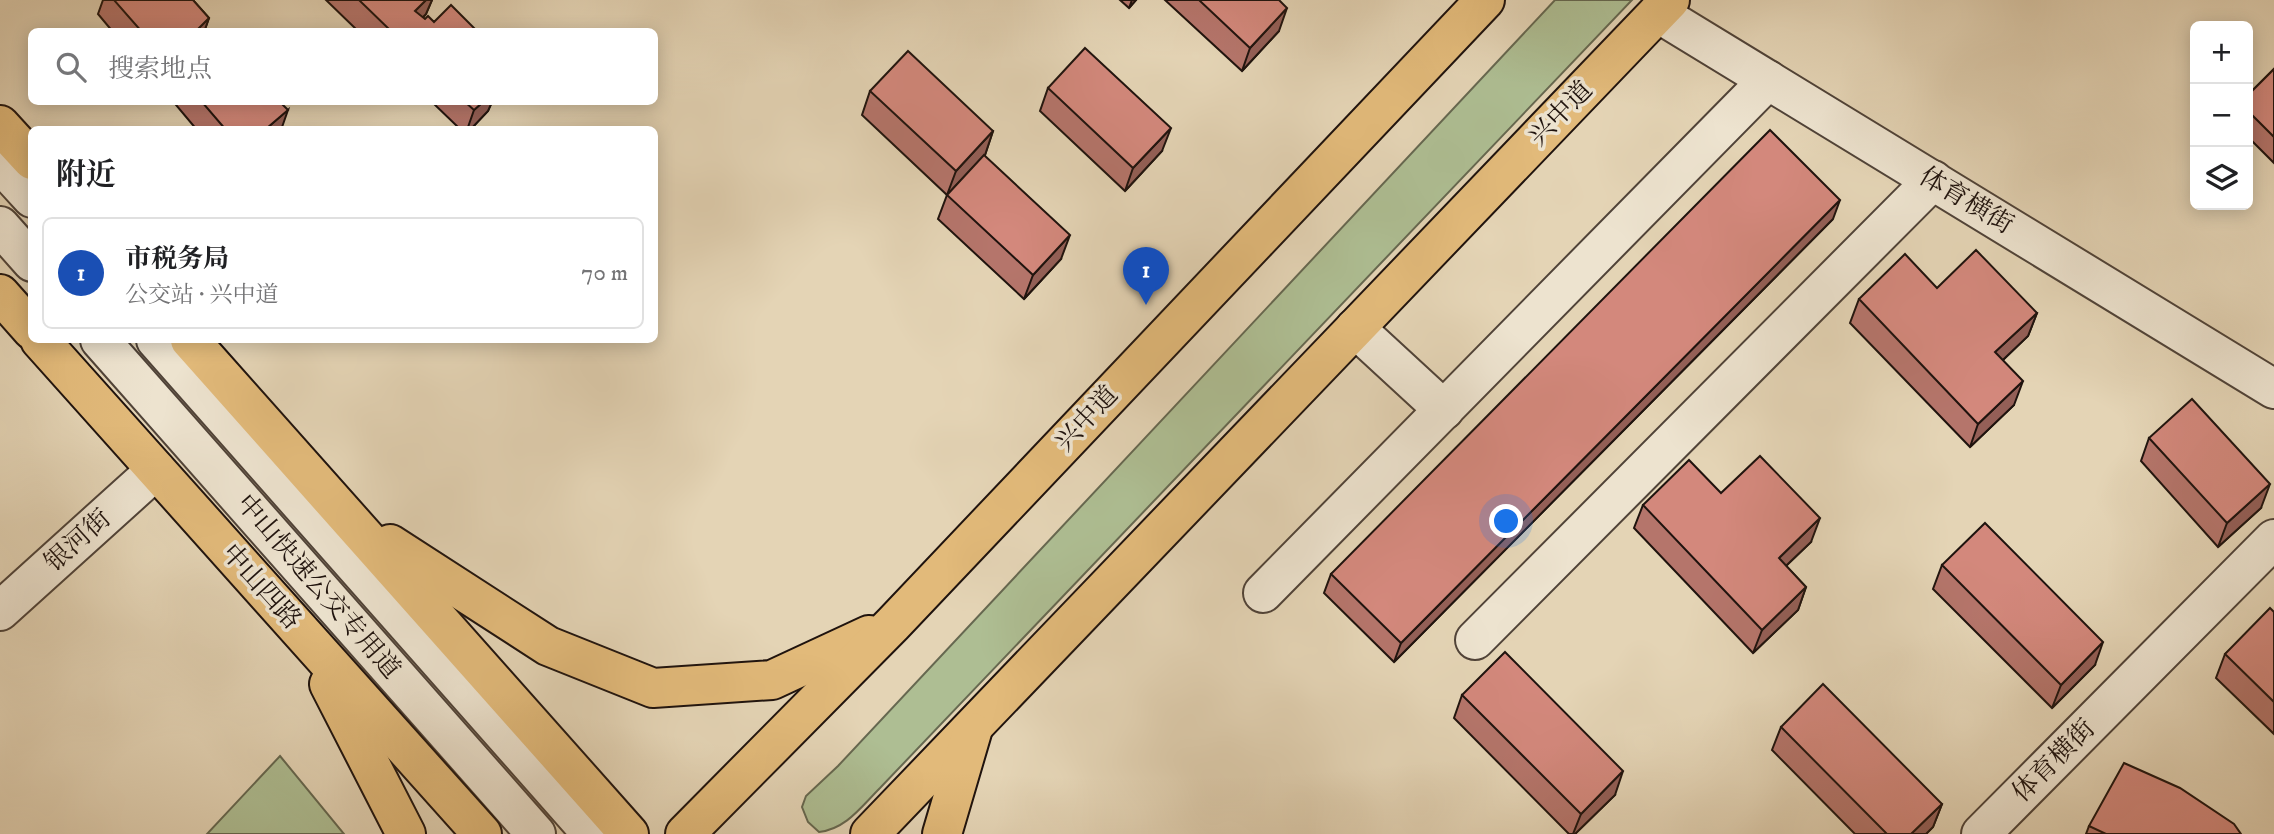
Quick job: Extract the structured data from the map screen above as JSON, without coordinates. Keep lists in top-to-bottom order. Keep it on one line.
{"streets":{"main road":["兴中道","中山四路"],"street":["体育横街","银河街","中山快速公交专用道"]},"crossings":[["兴中道","体育横街"],["银河街","中山四路"]],"page":{"map_buttons":["+","−"],"search":"搜索地点","heading":"附近","list":[{"mark":"1","name":"市税务局","note":"公交站 · 兴中道","value":"70 m"}],"pins":"1"}}
